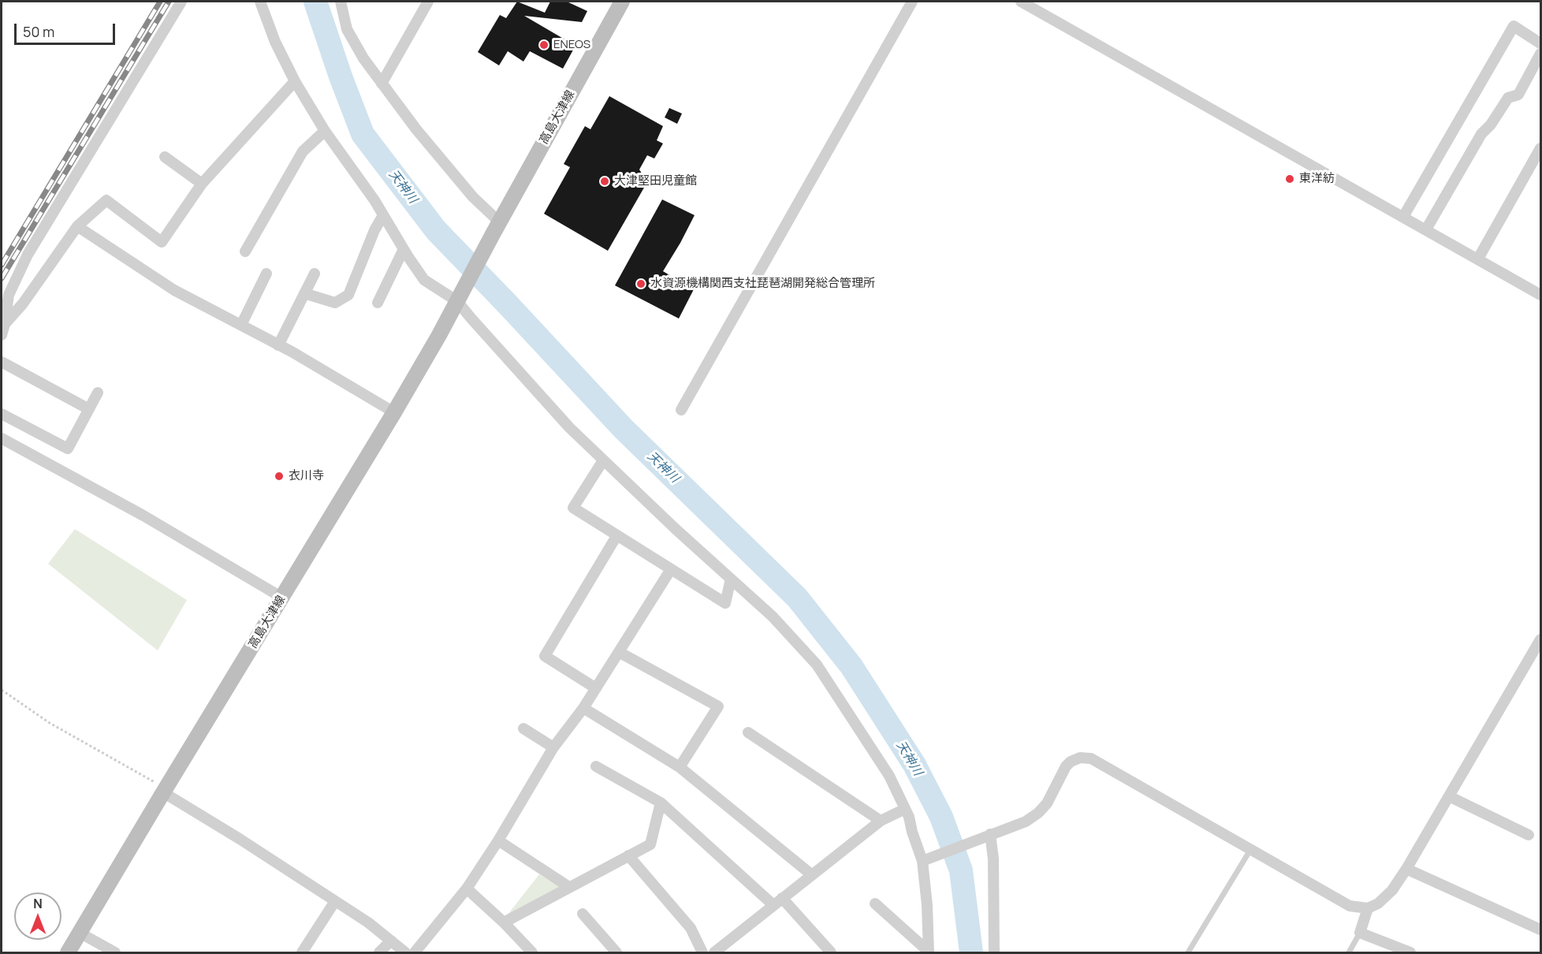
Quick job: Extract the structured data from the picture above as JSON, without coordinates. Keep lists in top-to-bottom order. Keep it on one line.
{"streets":{"main road":["高島大津線"]},"water":["天神川"],"places":["ENEOS","東洋紡","大津堅田児童館","水資源機構関西支社琵琶湖開発総合管理所","衣川寺"],"scale_bar":"50 m","north":"top"}
